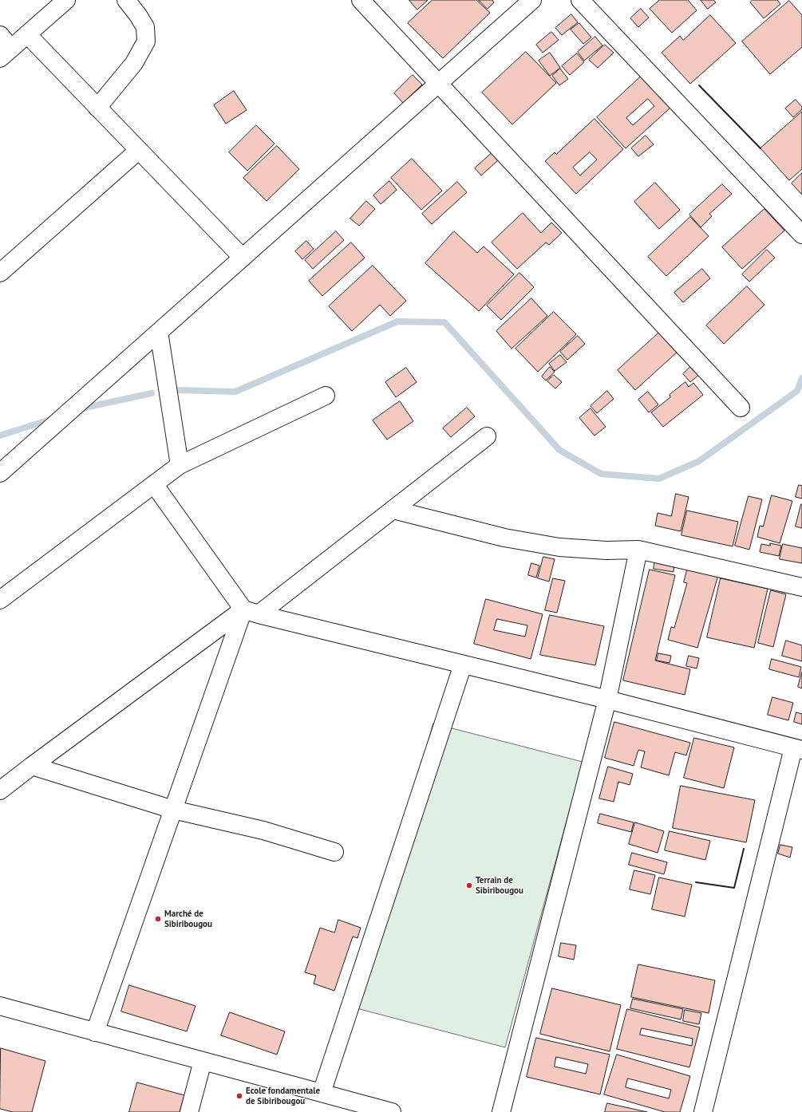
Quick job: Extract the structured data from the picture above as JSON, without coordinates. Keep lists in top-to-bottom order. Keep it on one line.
{"places":["Terrain de Sibiribougou","Marché de Sibiribougou","Ecole fondamentale de Sibiribougou"]}
